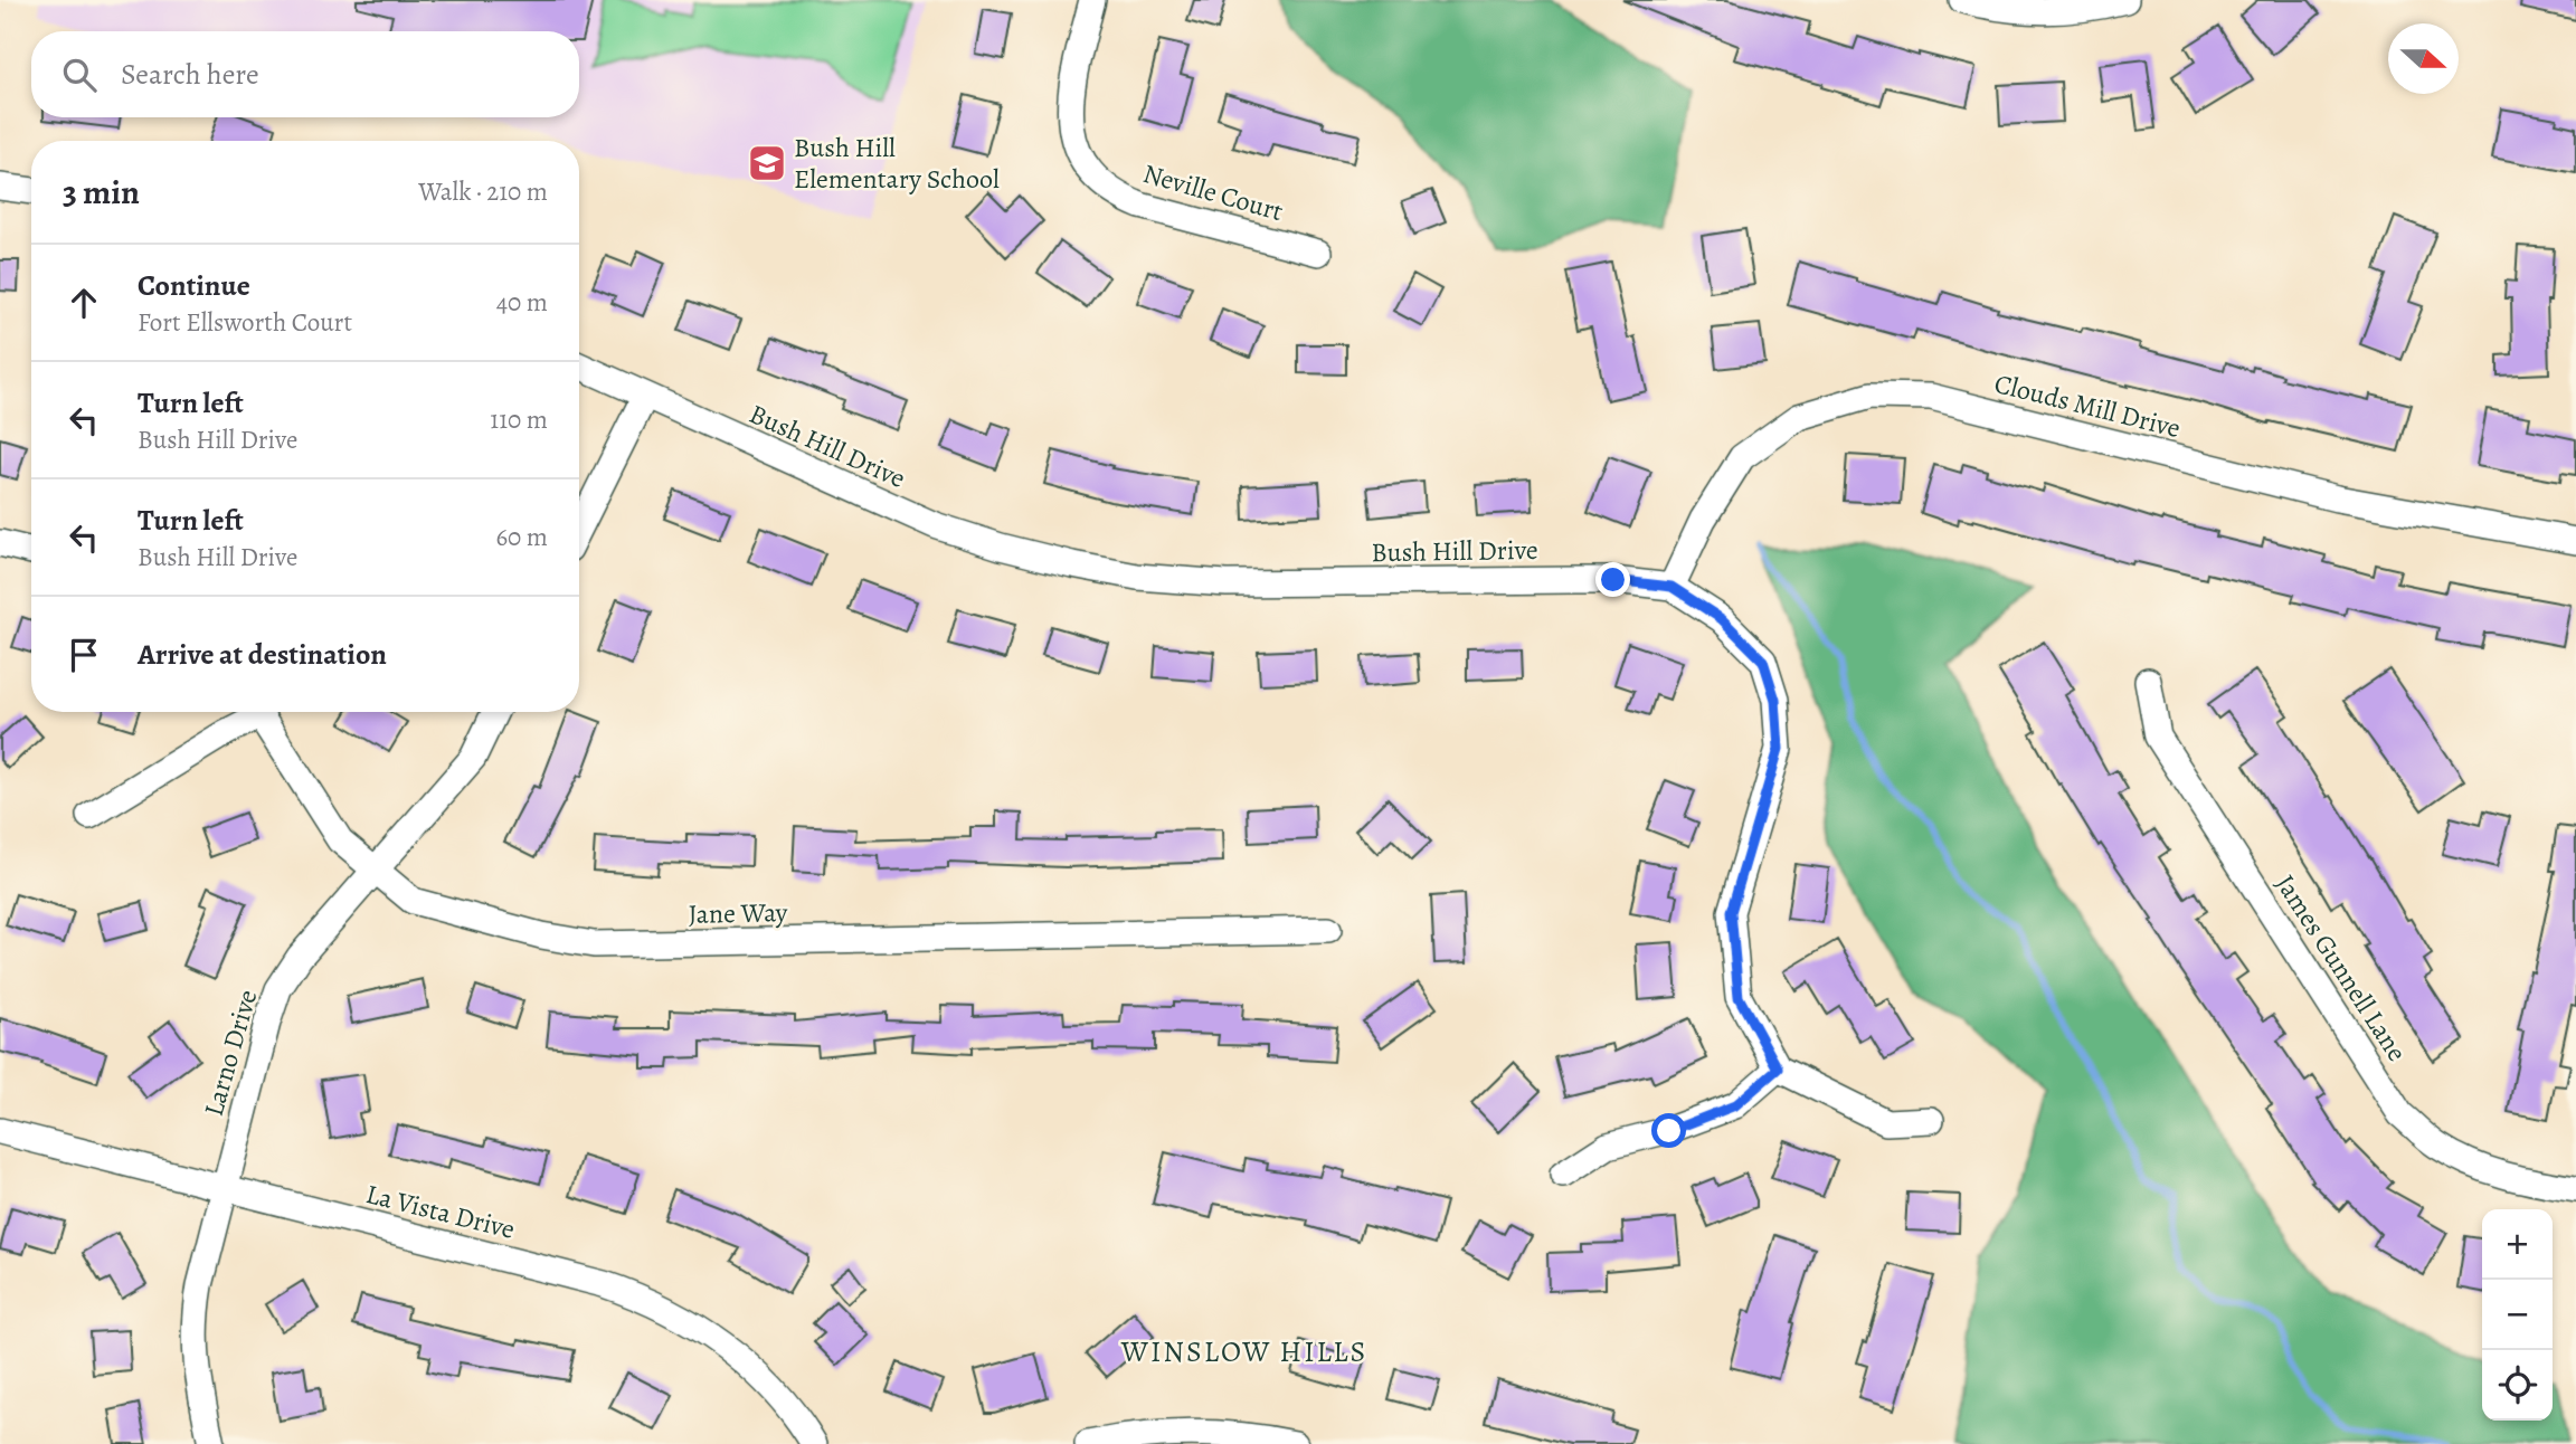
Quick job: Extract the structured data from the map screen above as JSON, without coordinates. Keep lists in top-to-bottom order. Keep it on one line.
{"streets":{"street":["Neville Court","Clouds Mill Drive","Bush Hill Drive","Jane Way","James Gunnell Lane","Larno Drive","La Vista Drive"]},"crossings":[["Clouds Mill Drive","Bush Hill Drive"],["Jane Way","Larno Drive"],["Larno Drive","La Vista Drive"]],"districts":["WINSLOW HILLS"],"places":{"school or university":["Bush Hill Elementary School"]},"north":"right","page":{"search":"Search here","heading":["3 min","Walk · 210 m"],"list":[["Continue","Fort Ellsworth Court","40 m"],["Turn left","Bush Hill Drive","110 m"],["Turn left","Bush Hill Drive","60 m"],"Arrive at destination"],"map_buttons":["+","−"]}}
